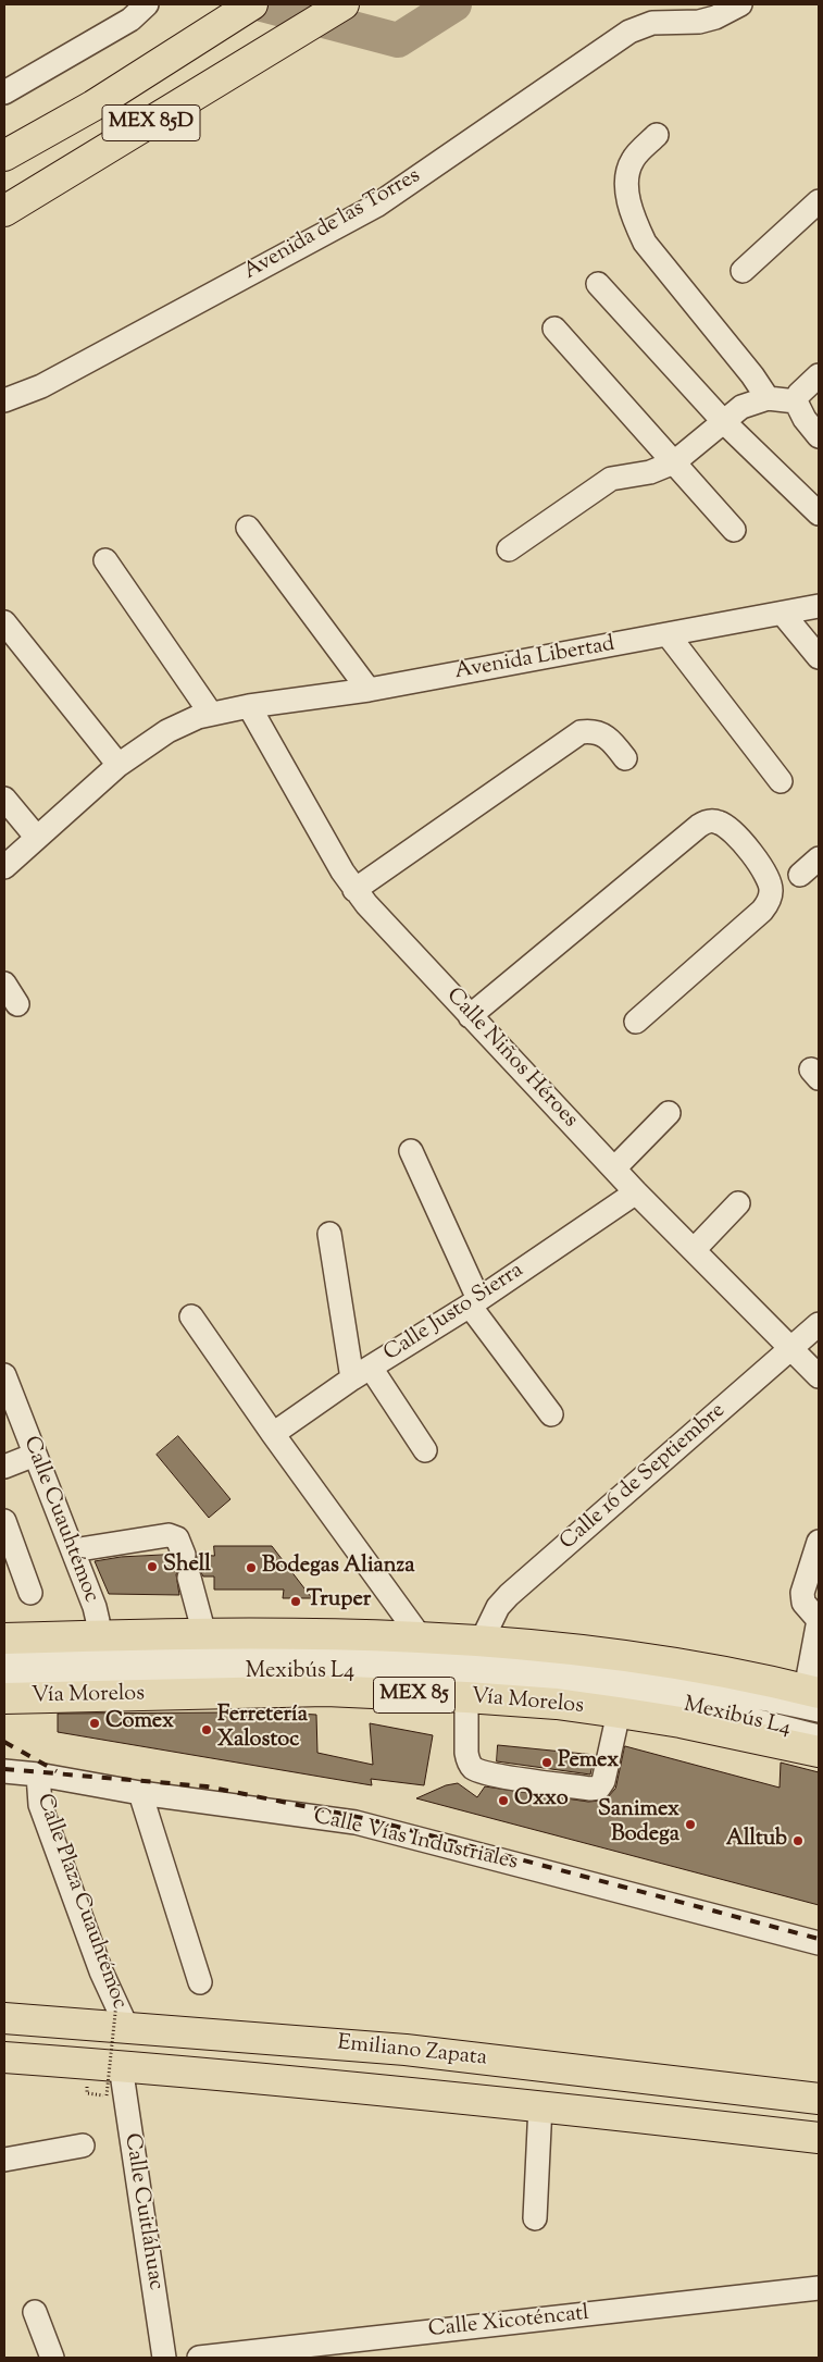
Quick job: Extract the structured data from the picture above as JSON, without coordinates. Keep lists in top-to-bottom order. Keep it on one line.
{"streets":{"main road":["MEX 85D","MEX 85","Vía Morelos","Emiliano Zapata"],"street":["Avenida de las Torres","Avenida Libertad","Calle Niños Héroes","Calle Justo Sierra","Calle 16 de Septiembre","Calle Cuauhtémoc","Mexibús L4","Calle Vías Industriales","Calle Plaza Cuauhtémoc","Calle Cuitláhuac","Calle Xicoténcatl"]},"crossings":[["Avenida Libertad","Calle Niños Héroes"],["Calle Niños Héroes","Calle Justo Sierra"],["Calle Niños Héroes","Calle 16 de Septiembre"],["Calle Vías Industriales","Calle Plaza Cuauhtémoc"],["Calle Plaza Cuauhtémoc","Emiliano Zapata"],["Emiliano Zapata","Calle Cuitláhuac"]],"places":["Shell","Bodegas Alianza","Truper","Comex","Ferretería Xalostoc","Pemex","Oxxo","Sanimex Bodega","Alltub"]}
